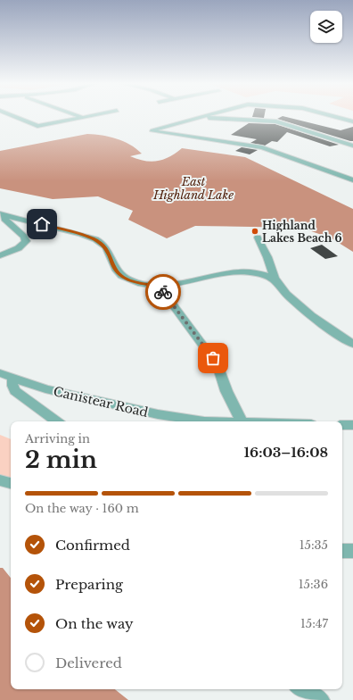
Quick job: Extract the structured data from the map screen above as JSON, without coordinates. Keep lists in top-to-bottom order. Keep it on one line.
{"streets":{"street":["Canistear Road"]},"water":["East Highland Lake"],"places":["Highland Lakes Beach 6"],"page":{"heading":["2 min","Arriving in","16:03–16:08"],"bar":"On the way · 160 m","list":[["Confirmed","15:35"],["Preparing","15:36"],["On the way","15:47"],"Delivered"]}}
